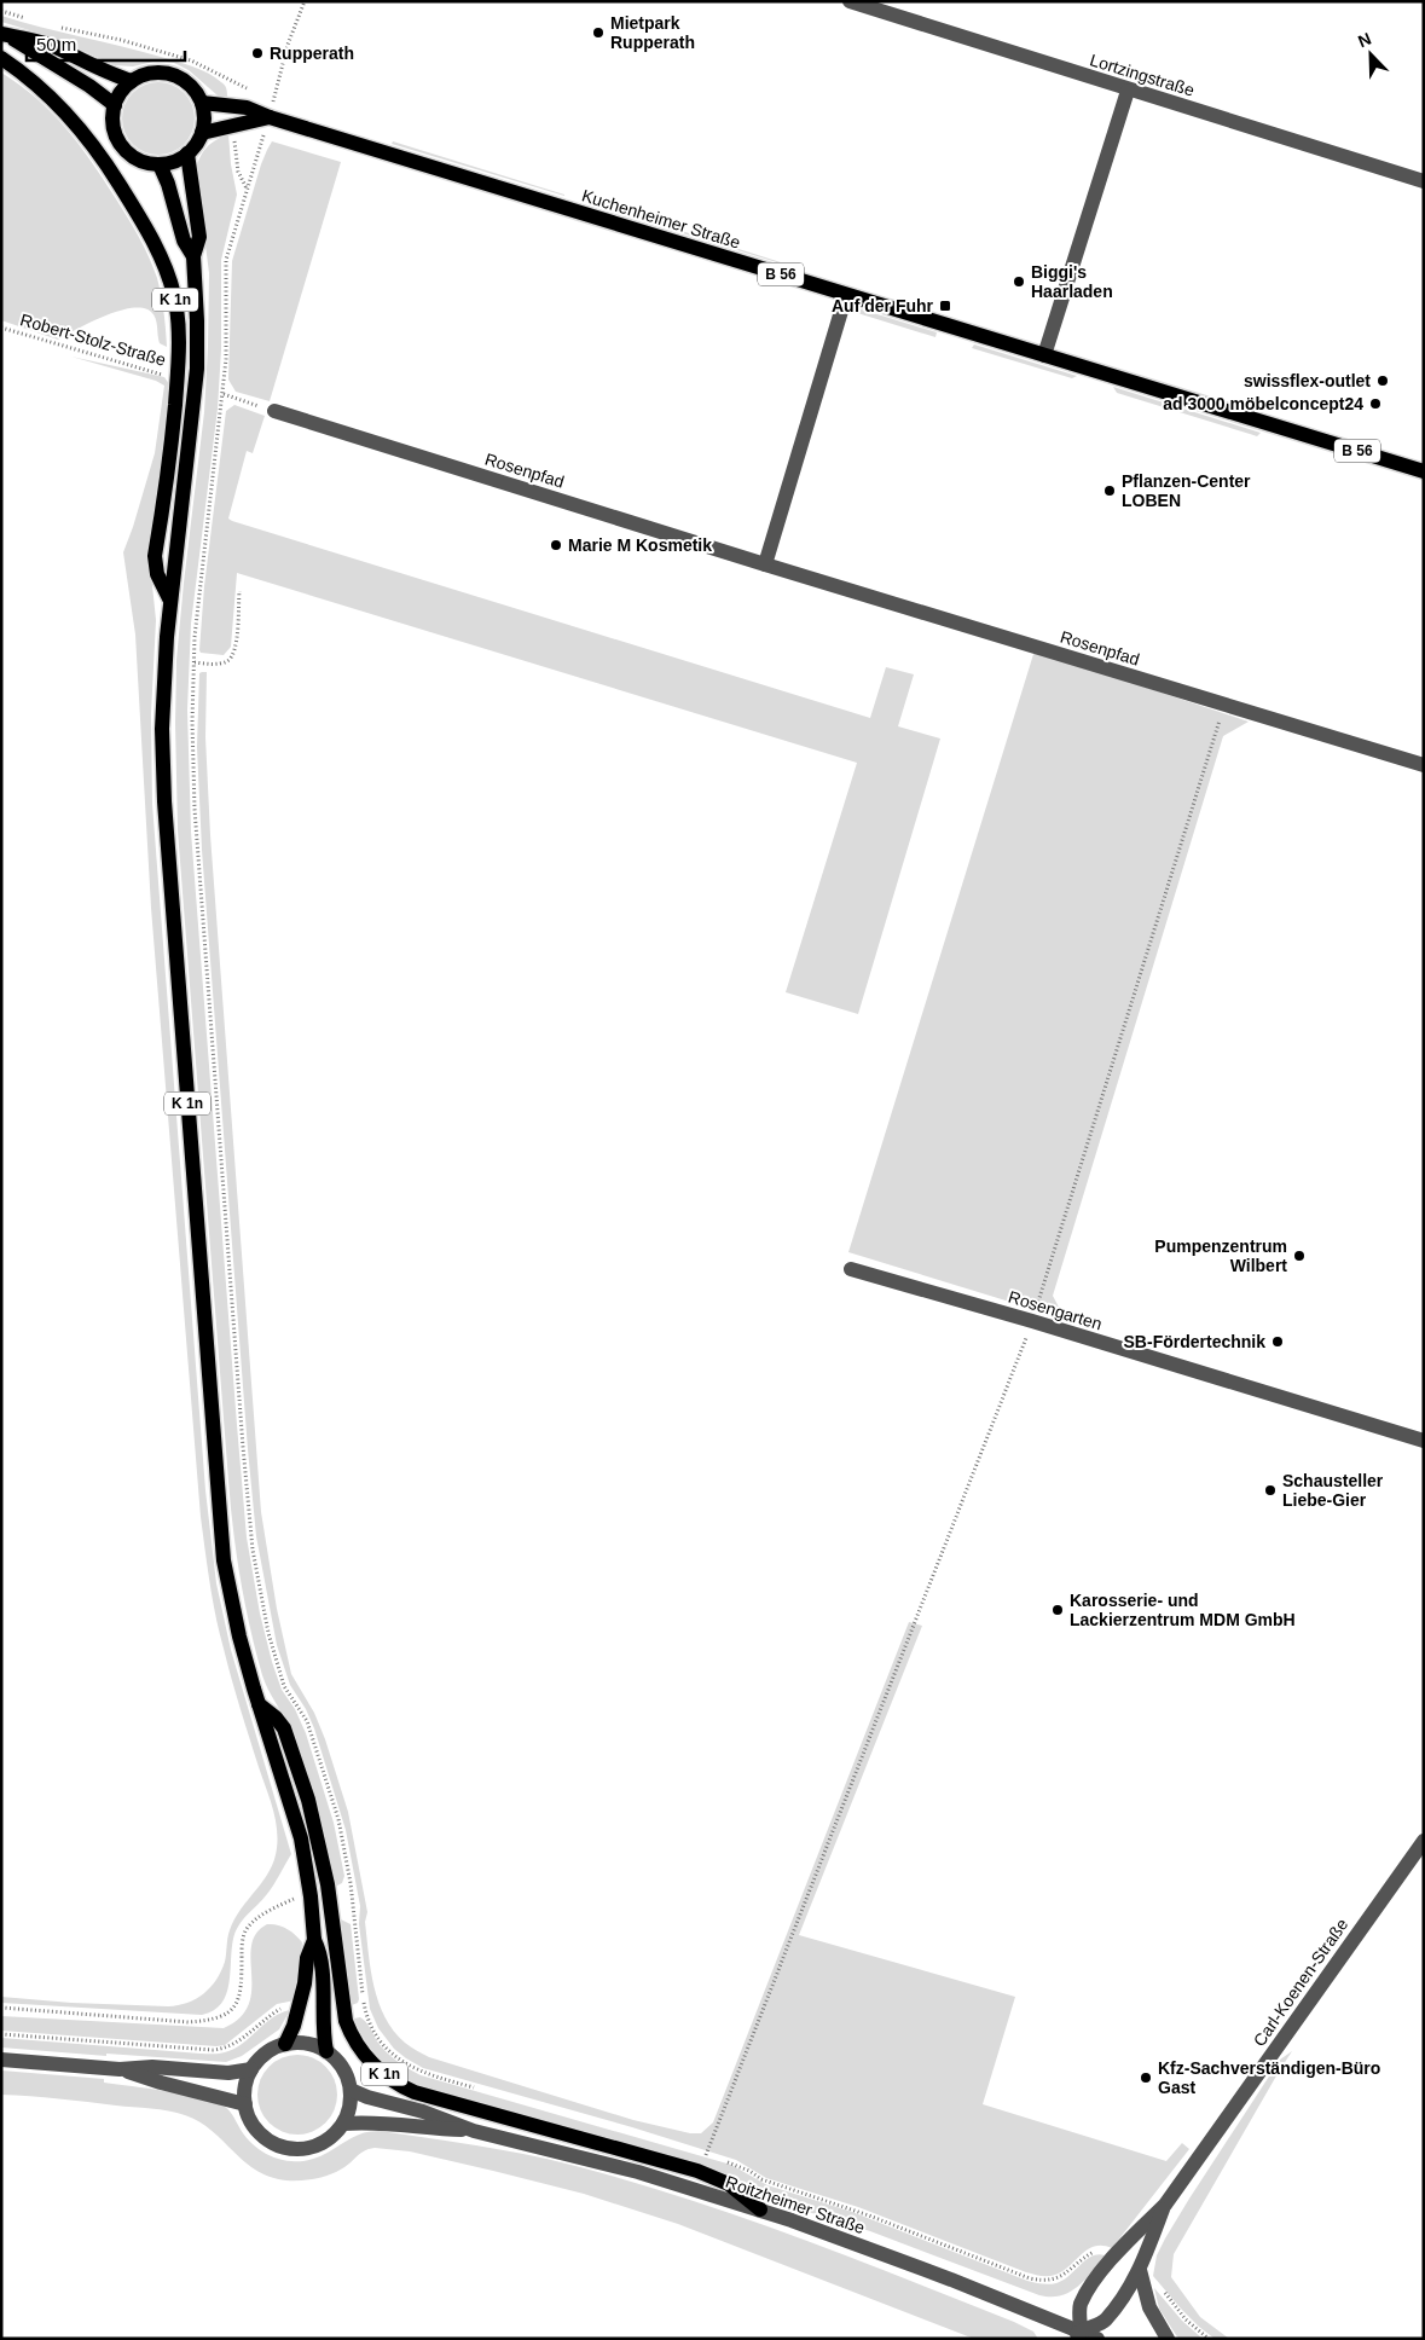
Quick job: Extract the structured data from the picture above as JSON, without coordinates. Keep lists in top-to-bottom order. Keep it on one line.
{"streets":{"main road":["Kuchenheimer Straße","B 56","K 1n"],"street":["Lortzingstraße","Rosenpfad","Rosengarten","Carl-Koenen-Straße","Roitzheimer Straße"],"path":["Robert-Stolz-Straße"]},"crossings":[["Kuchenheimer Straße","K 1n"],["K 1n","Robert-Stolz-Straße"],["K 1n","Roitzheimer Straße"],["Carl-Koenen-Straße","Roitzheimer Straße"]],"places":{"other":["Mietpark Rupperath","Rupperath","Biggi's Haarladen","swissflex-outlet","ad 3000 möbelconcept24","Pflanzen-Center LOBEN","Marie M Kosmetik","Pumpenzentrum Wilbert","SB-Fördertechnik","Schausteller Liebe-Gier","Karosserie- und Lackierzentrum MDM GmbH","Kfz-Sachverständigen-Büro Gast"],"transit":["Auf der Fuhr"]},"scale_bar":"50 m","north":"top left"}
